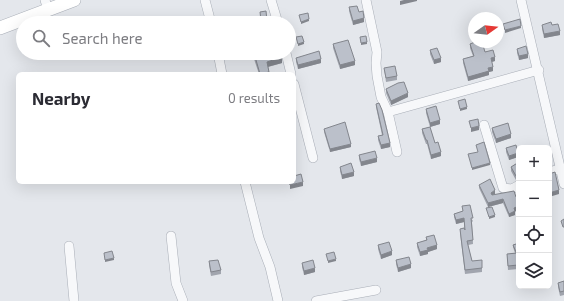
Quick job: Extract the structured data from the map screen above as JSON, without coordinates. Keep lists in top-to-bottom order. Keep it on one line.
{"north":"right","page":{"search":"Search here","heading":["Nearby","0 results"],"map_buttons":["+","−"]}}
